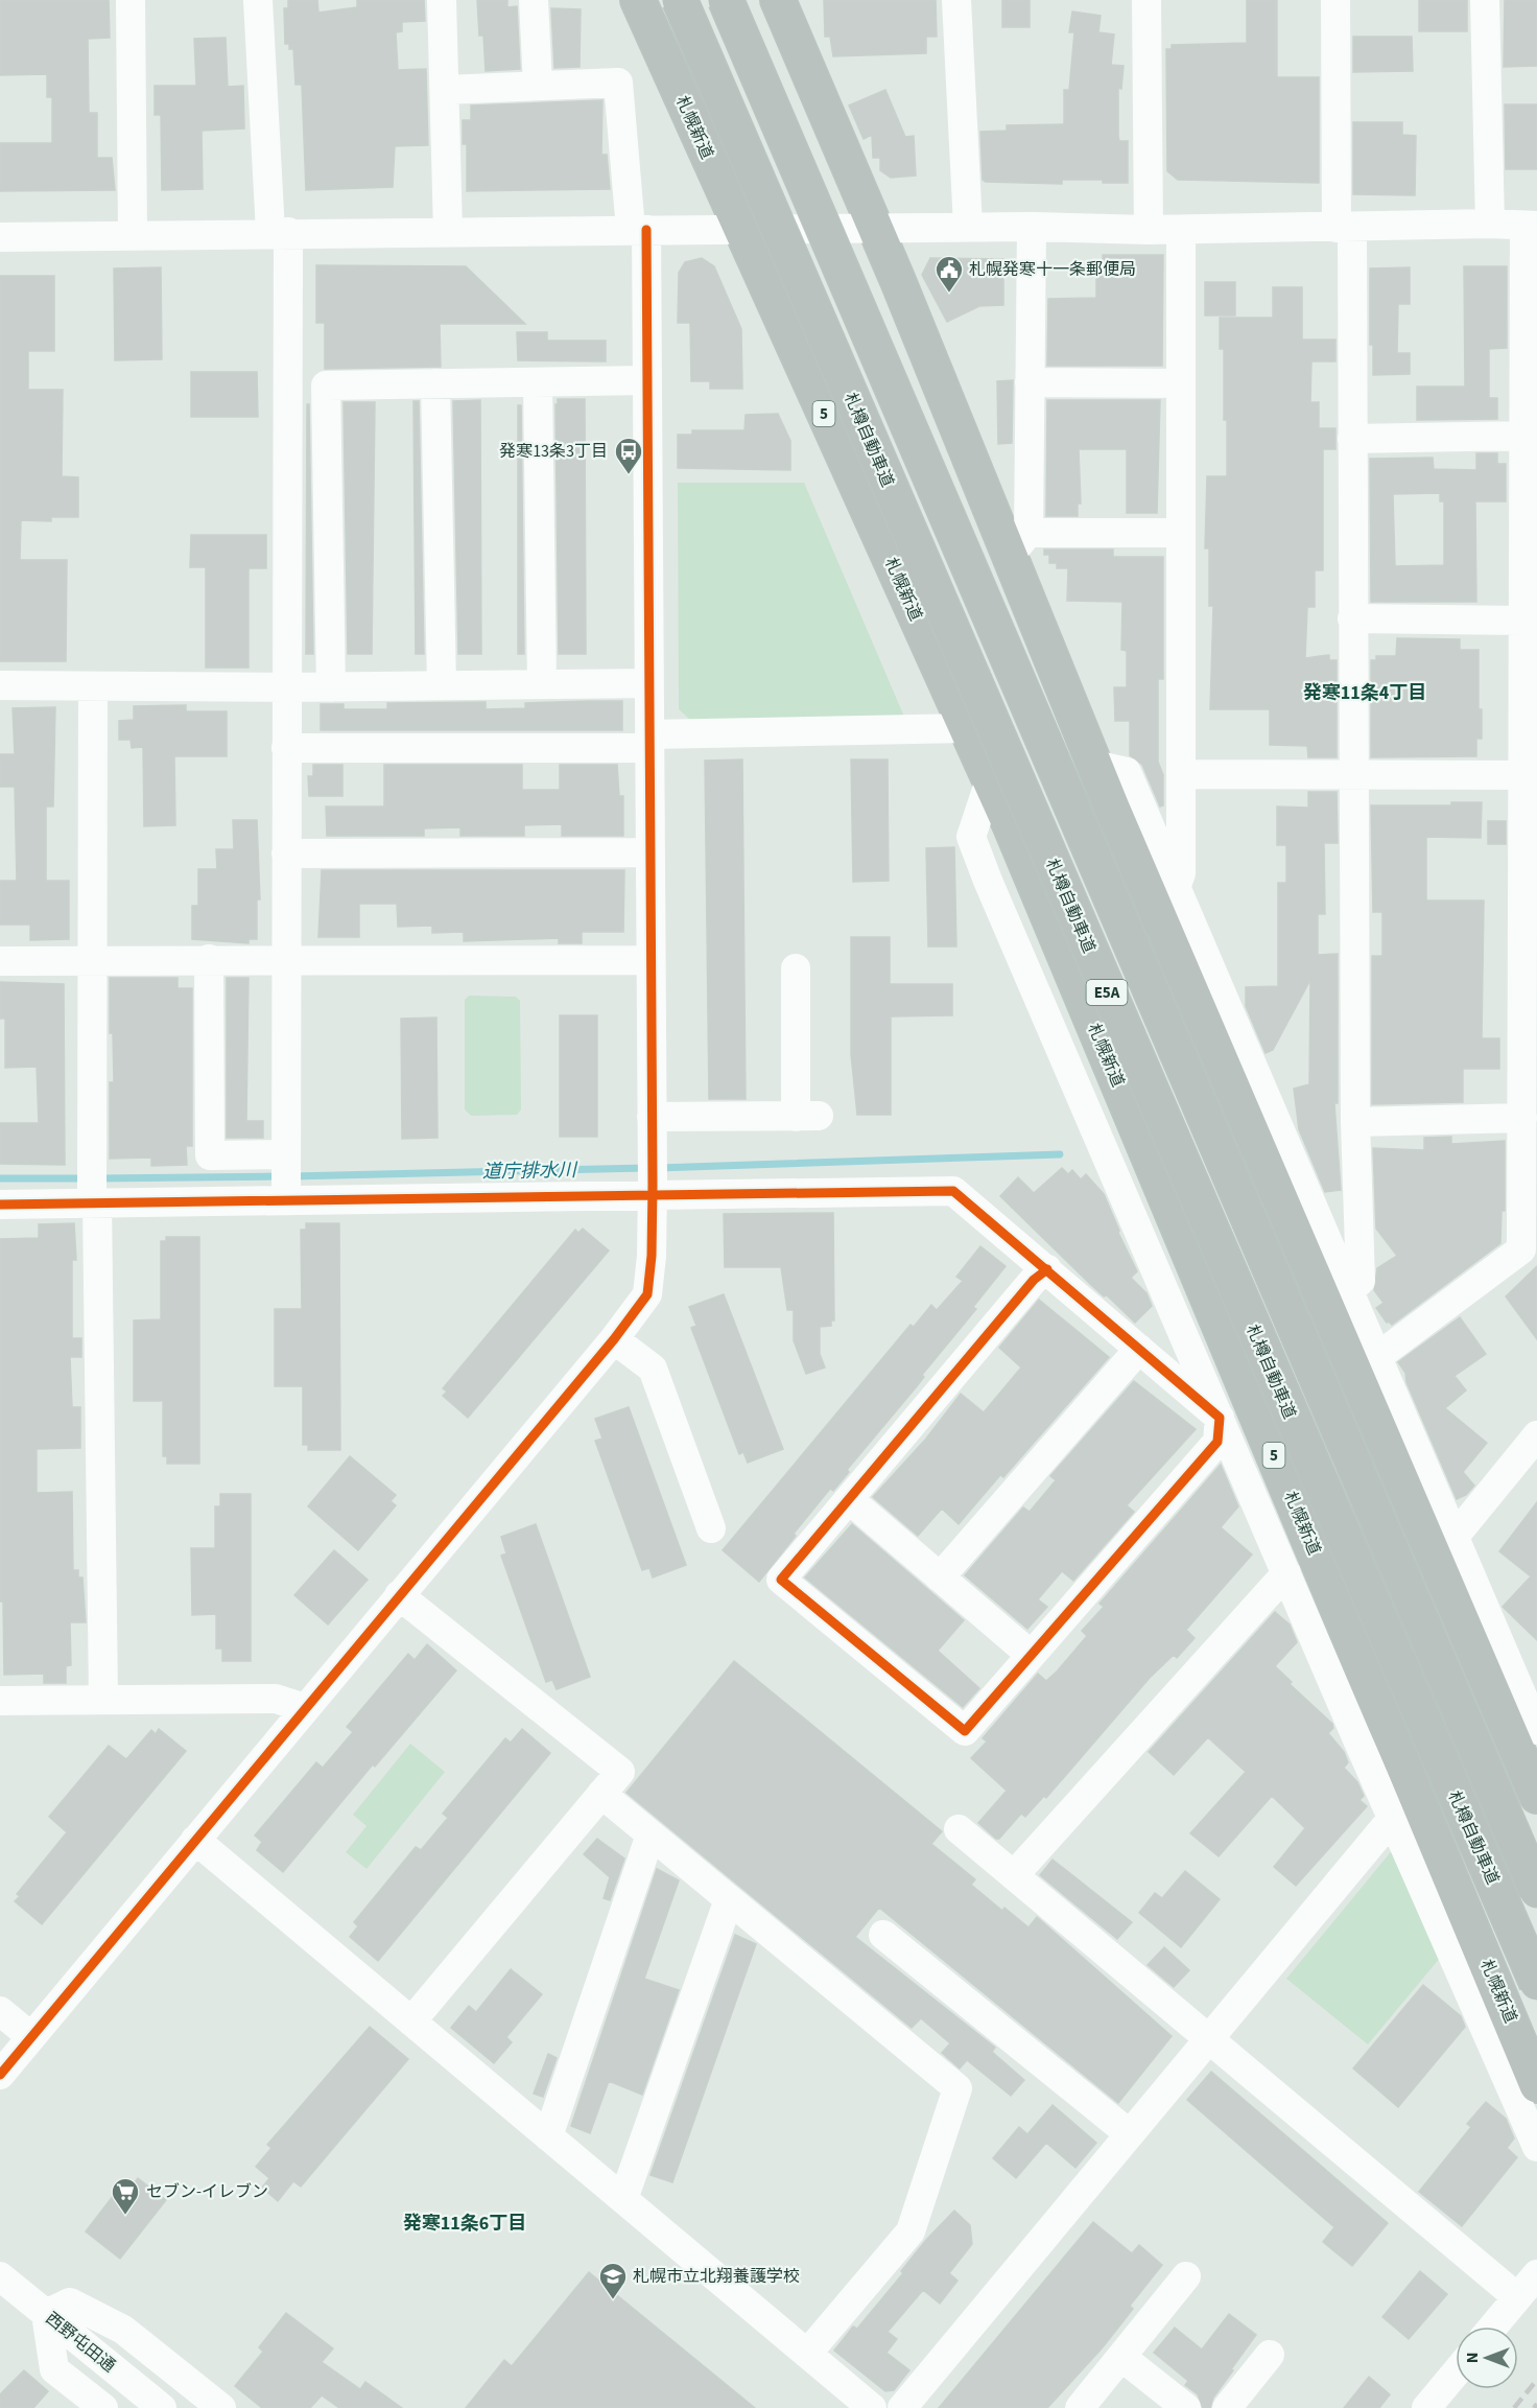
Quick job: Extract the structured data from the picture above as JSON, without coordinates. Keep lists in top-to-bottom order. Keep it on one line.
{"streets":{"highway":["札幌新道","5","札樽自動車道","E5A"],"street":["西野屯田通"]},"districts":["発寒11条4丁目","発寒11条6丁目"],"water":["道庁排水川"],"places":{"public building":["札幌発寒十一条郵便局"],"bus stop":["発寒13条3丁目"],"supermarket":["セブン-イレブン"],"school or university":["札幌市立北翔養護学校"]},"north":"left"}
